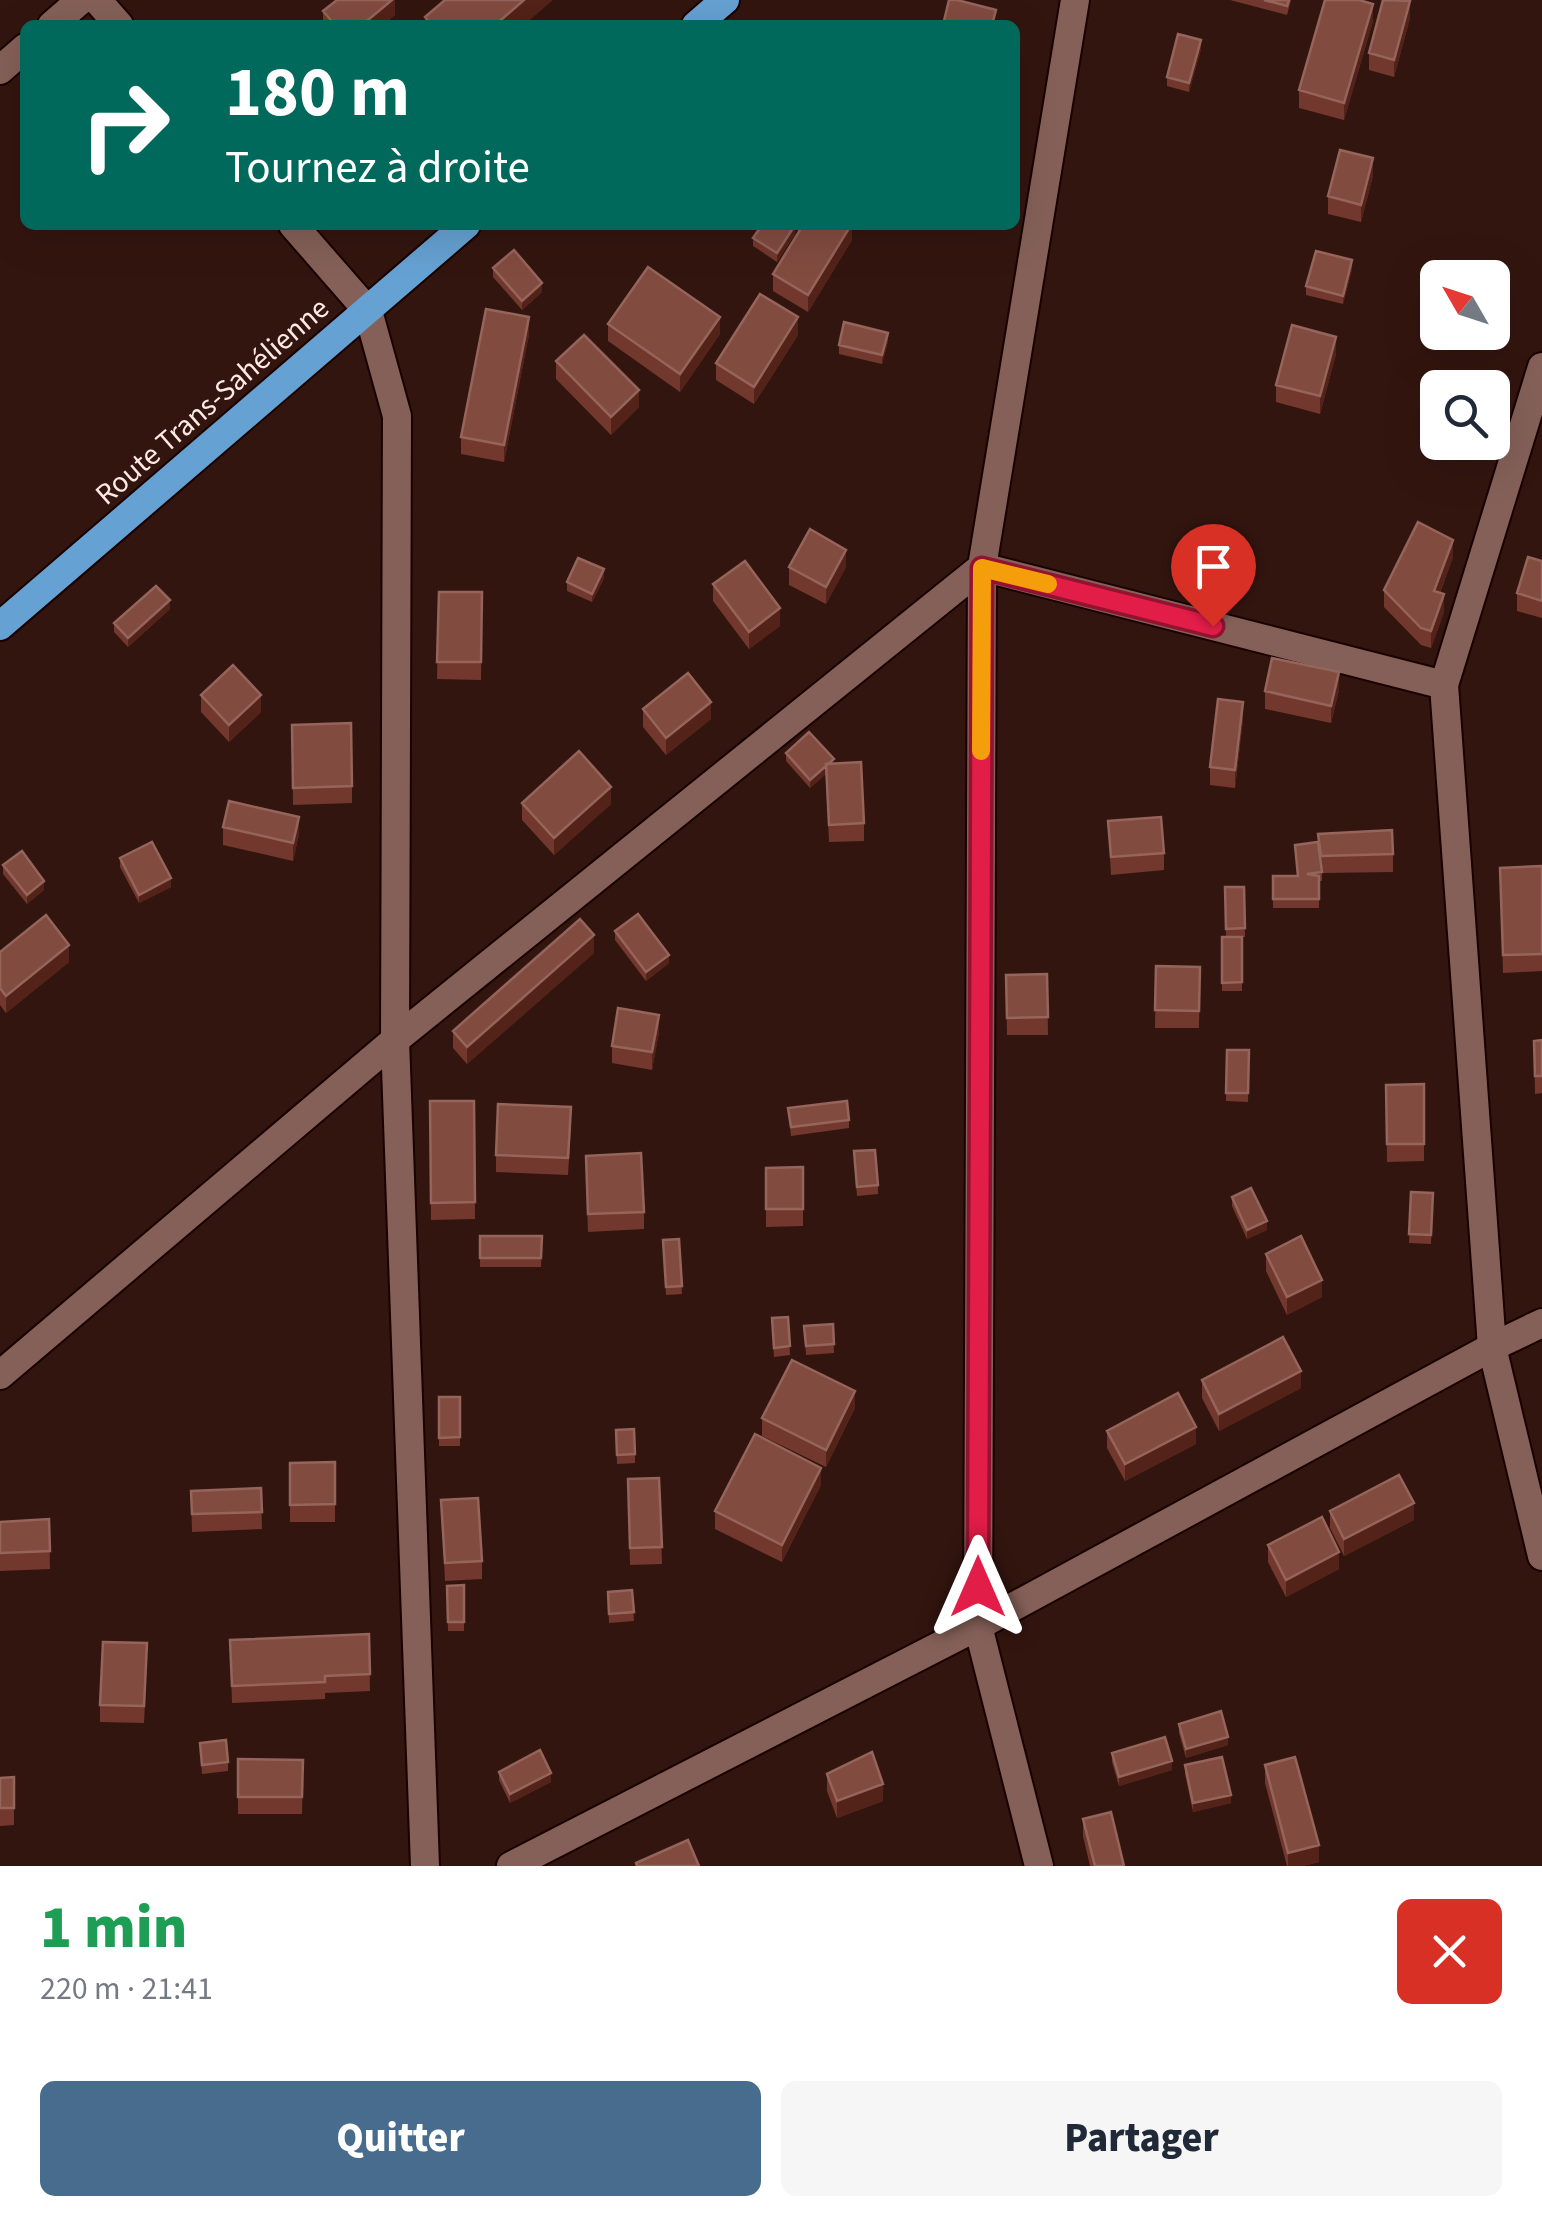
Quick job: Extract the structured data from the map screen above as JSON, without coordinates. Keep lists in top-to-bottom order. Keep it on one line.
{"streets":{"highway":["Route Trans-Sahélienne"]},"north":"top left","page":{"turn":["180 m","Tournez à droite"],"heading":["1 min","220 m · 21:41"],"buttons":["Quitter","Partager"]}}
